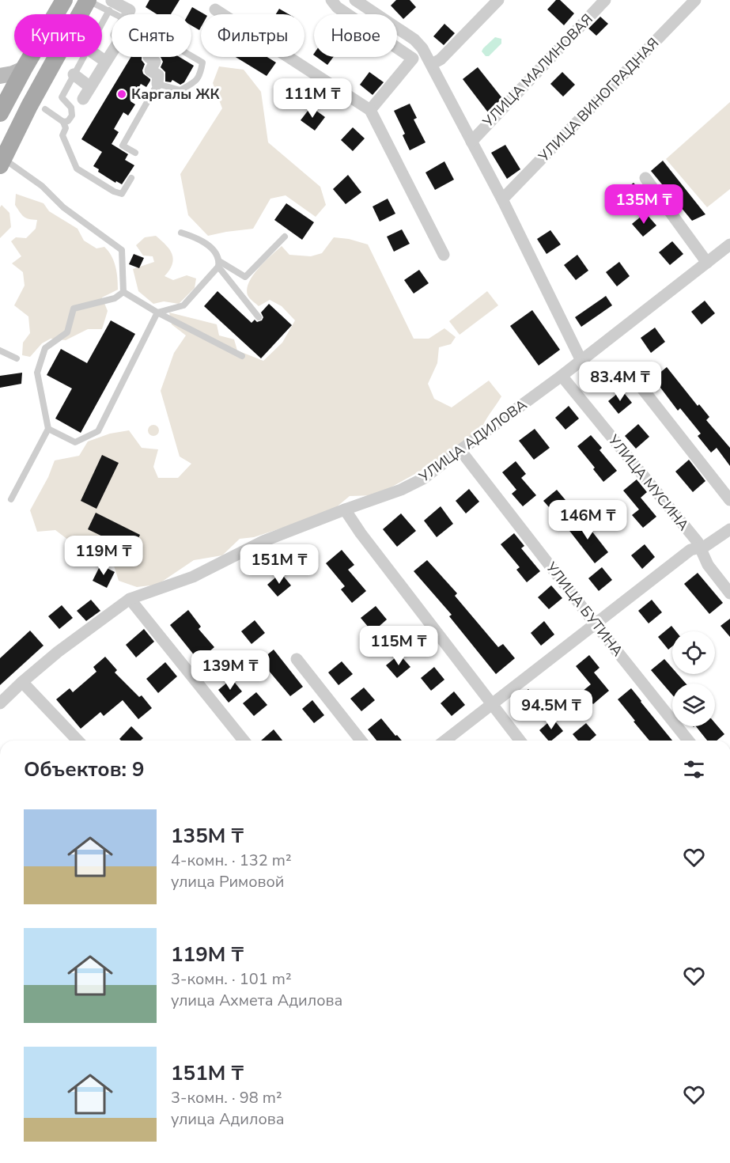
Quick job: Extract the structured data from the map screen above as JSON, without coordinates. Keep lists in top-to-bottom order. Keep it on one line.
{"streets":{"street":["УЛИЦА МАЛИНОВАЯ","УЛИЦА ВИНОГРАДНАЯ","УЛИЦА АДИЛОВА","УЛИЦА МУСИНА","УЛИЦА БУТИНА"]},"crossings":[["УЛИЦА АДИЛОВА","УЛИЦА МУСИНА"],["УЛИЦА АДИЛОВА","УЛИЦА БУТИНА"]],"places":["Каргалы ЖК"],"page":{"chip":["Купить","Снять","Фильтры","Новое"],"price":["111M ₸","135M ₸","83.4M ₸","146M ₸","119M ₸","151M ₸","115M ₸","139M ₸","94.5M ₸"],"heading":"Объектов: 9","list":[{"name":"135M ₸","note":"4-комн. · 132 m² · улица Римовой"},{"name":"119M ₸","note":"3-комн. · 101 m² · улица Ахмета Адилова"},{"name":"151M ₸","note":"3-комн. · 98 m² · улица Адилова"}]}}
